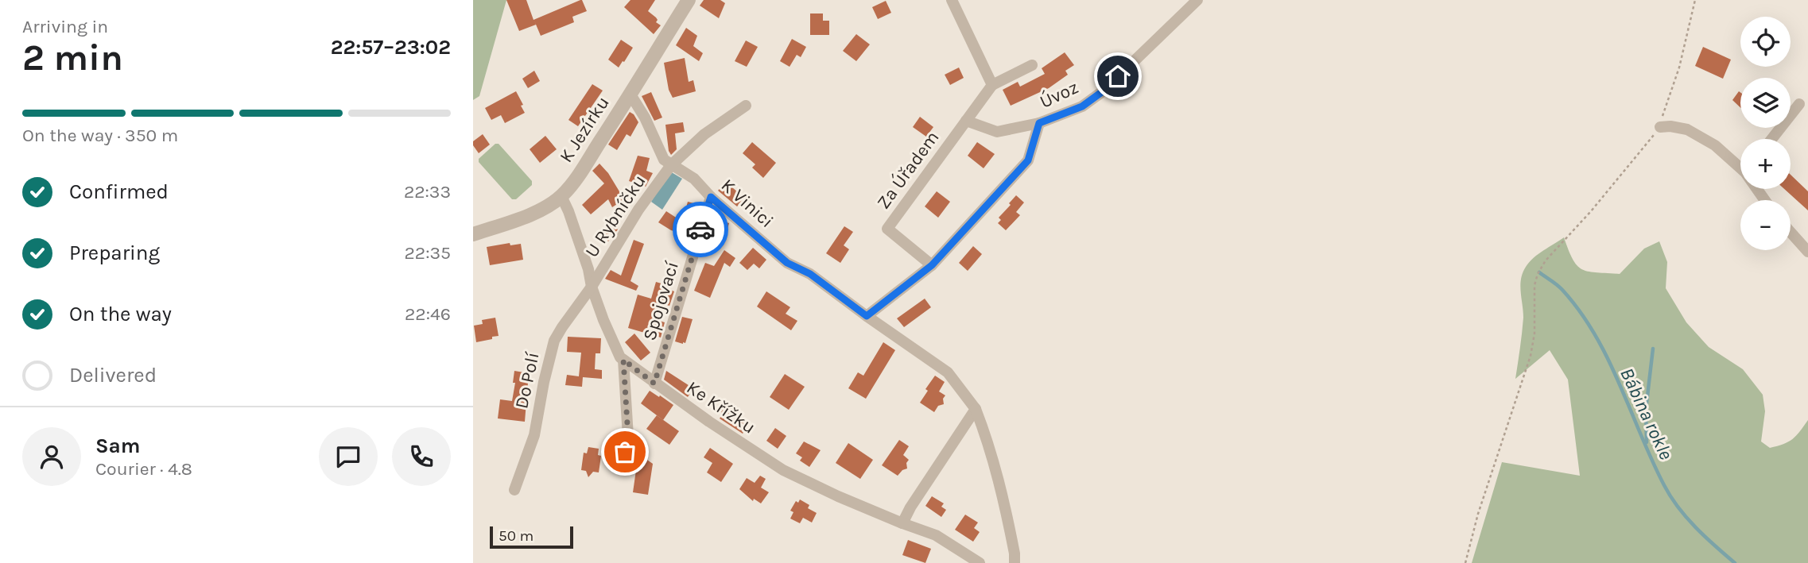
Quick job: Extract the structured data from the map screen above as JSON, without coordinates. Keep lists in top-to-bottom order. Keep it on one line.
{"streets":{"street":["Úvoz","K Jezírku","Za Úřadem","K Vinici","U Rybníčku","Spojovací","Do Polí","Ke Křížku"]},"crossings":[["Úvoz","Za Úřadem"],["K Jezírku","K Vinici"],["K Jezírku","Ke Křížku"],["K Vinici","U Rybníčku"],["K Vinici","Spojovací"],["U Rybníčku","Do Polí"],["U Rybníčku","Ke Křížku"],["Spojovací","Ke Křížku"],["Do Polí","Ke Křížku"]],"water":["Bábina rokle"],"scale_bar":"50 m","page":{"heading":["2 min","Arriving in","22:57–23:02"],"panel":["Sam","Courier · 4.8"],"map_buttons":["+","−"],"bar":"On the way · 350 m","list":[["Confirmed","22:33"],["Preparing","22:35"],["On the way","22:46"],"Delivered"],"scale":"50 m"}}
